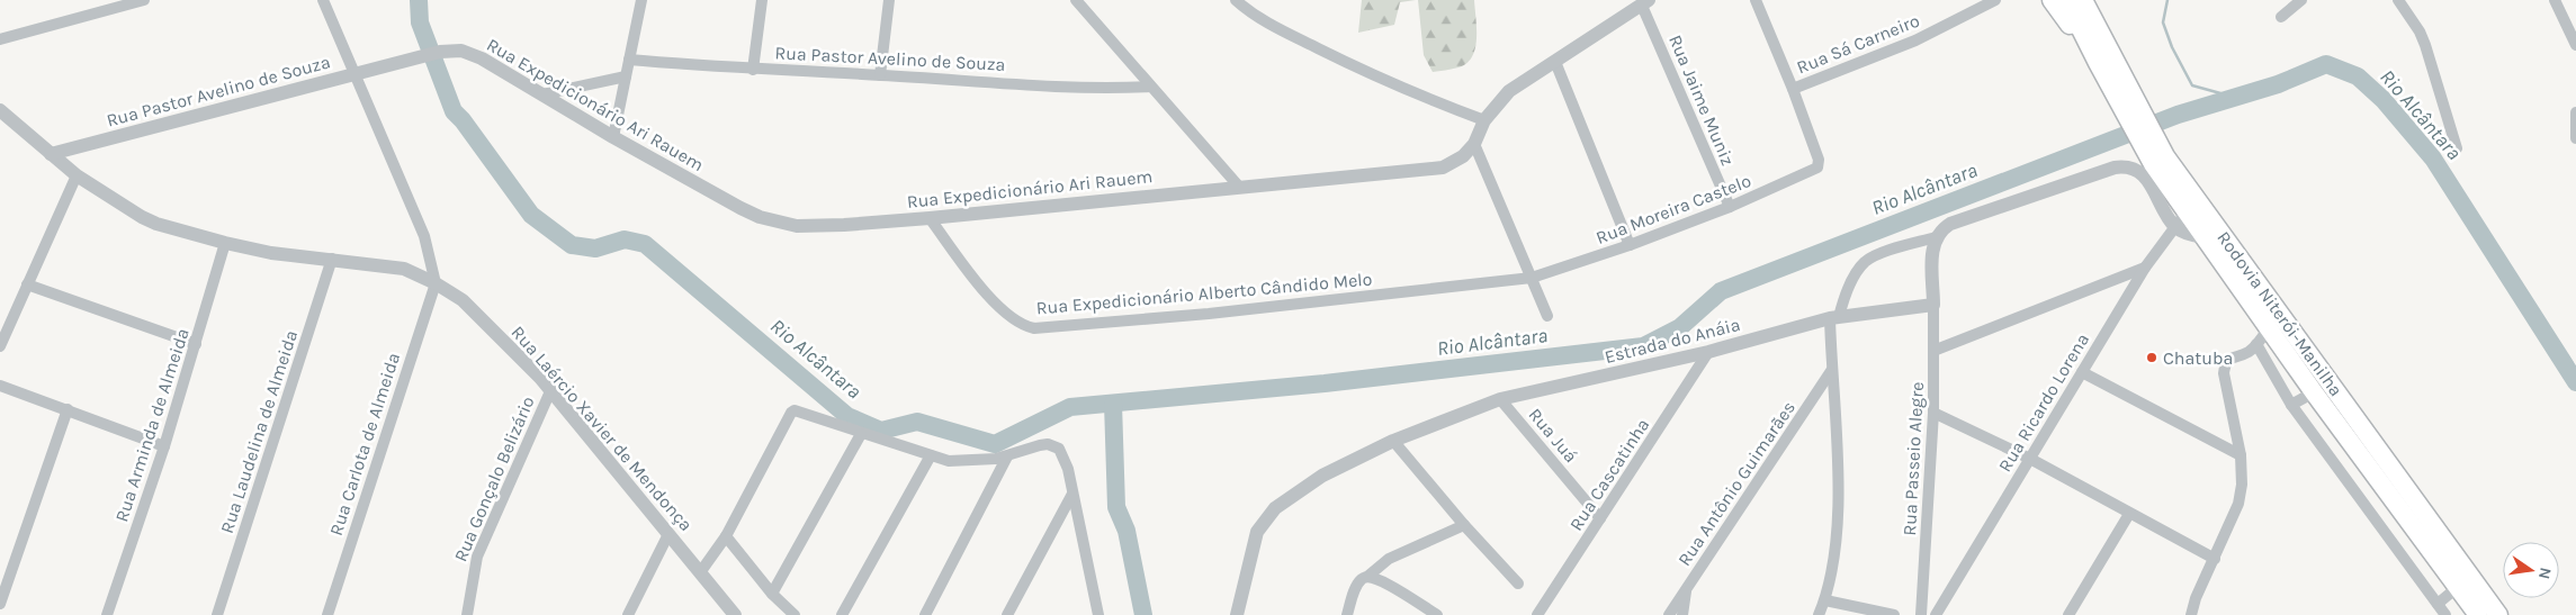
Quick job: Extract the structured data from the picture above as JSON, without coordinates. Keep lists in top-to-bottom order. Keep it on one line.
{"streets":{"highway":["Rodovia Niterói-Manilha"],"street":["Rua Sá Carneiro","Rua Pastor Avelino de Souza","Rua Jaime Muniz","Rua Expedicionário Ari Rauem","Rua Moreira Castelo","Rua Expedicionário Alberto Cândido Melo","Estrada do Anáia","Rua Ricardo Lorena","Rua Arminda de Almeida","Rua Laércio Xavier de Mendonça","Rua Laudelina de Almeida","Rua Juá","Rua Carlota de Almeida","Rua Passeio Alegre","Rua Cascatinha","Rua Gonçalo Belizário","Rua Antônio Guimarães"]},"crossings":[["Rua Sá Carneiro","Rua Moreira Castelo"],["Rua Pastor Avelino de Souza","Rua Expedicionário Ari Rauem"],["Rua Pastor Avelino de Souza","Rua Laércio Xavier de Mendonça"],["Rua Jaime Muniz","Rua Expedicionário Ari Rauem"],["Rua Jaime Muniz","Rua Moreira Castelo"],["Rua Expedicionário Ari Rauem","Rua Expedicionário Alberto Cândido Melo"],["Rua Moreira Castelo","Rua Expedicionário Alberto Cândido Melo"],["Rodovia Niterói-Manilha","Rua Ricardo Lorena"],["Estrada do Anáia","Rua Juá"],["Estrada do Anáia","Rua Passeio Alegre"],["Estrada do Anáia","Rua Cascatinha"],["Rua Arminda de Almeida","Rua Laércio Xavier de Mendonça"],["Rua Laércio Xavier de Mendonça","Rua Laudelina de Almeida"],["Rua Laércio Xavier de Mendonça","Rua Carlota de Almeida"],["Rua Laércio Xavier de Mendonça","Rua Gonçalo Belizário"],["Rua Juá","Rua Cascatinha"]],"water":["Rio Alcântara"],"places":["Chatuba"],"north":"right"}
